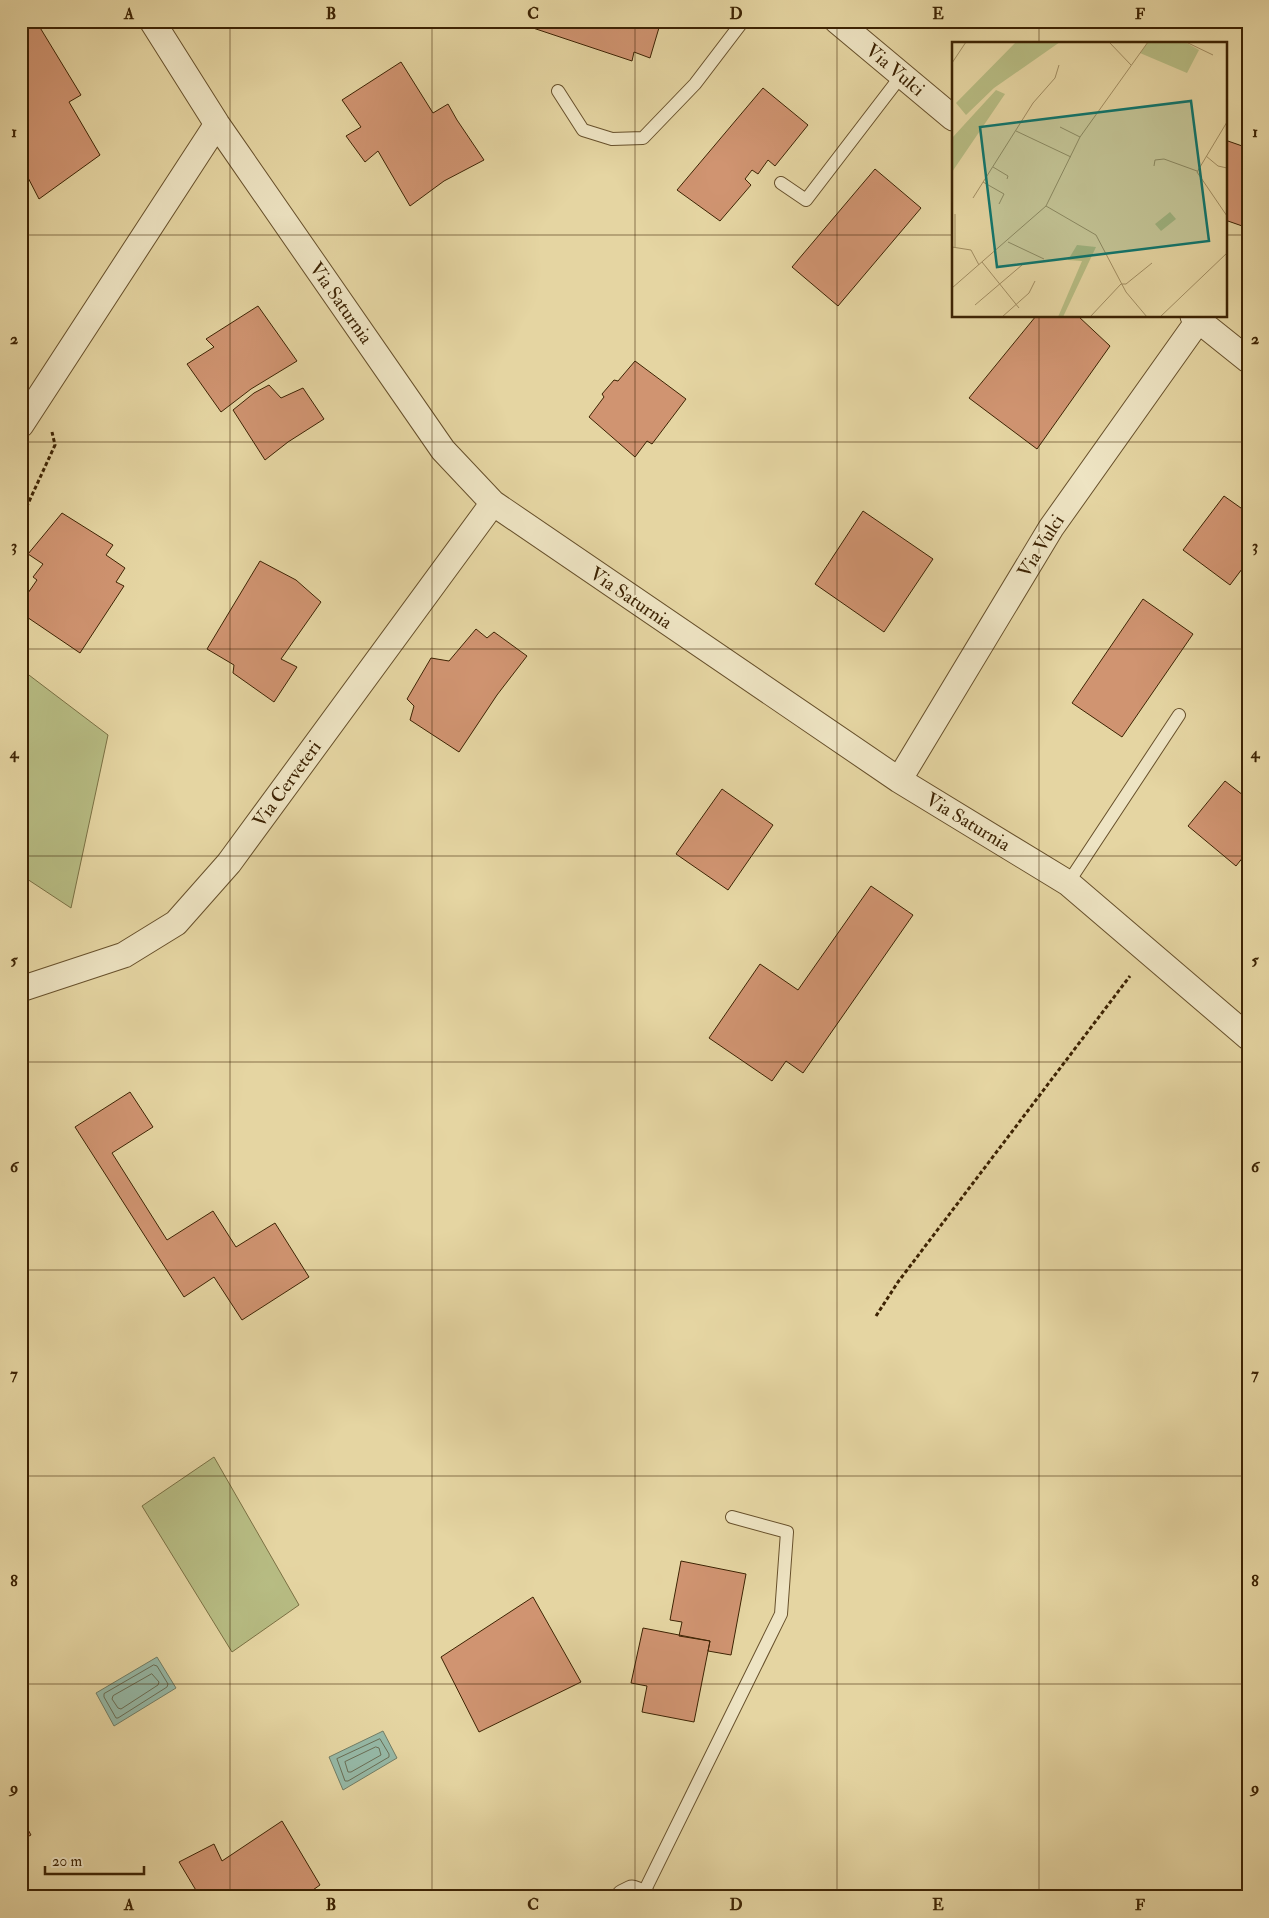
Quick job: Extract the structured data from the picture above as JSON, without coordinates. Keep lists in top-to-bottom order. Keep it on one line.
{"streets":{"street":["Via Vulci","Via Saturnia","Via Cerveteri"]},"crossings":[["Via Vulci","Via Saturnia"],["Via Saturnia","Via Cerveteri"]],"scale_bar":"20 m","grid":{"columns":["A","B","C","D","E","F"],"rows":["1","2","3","4","5","6","7","8","9"]}}
